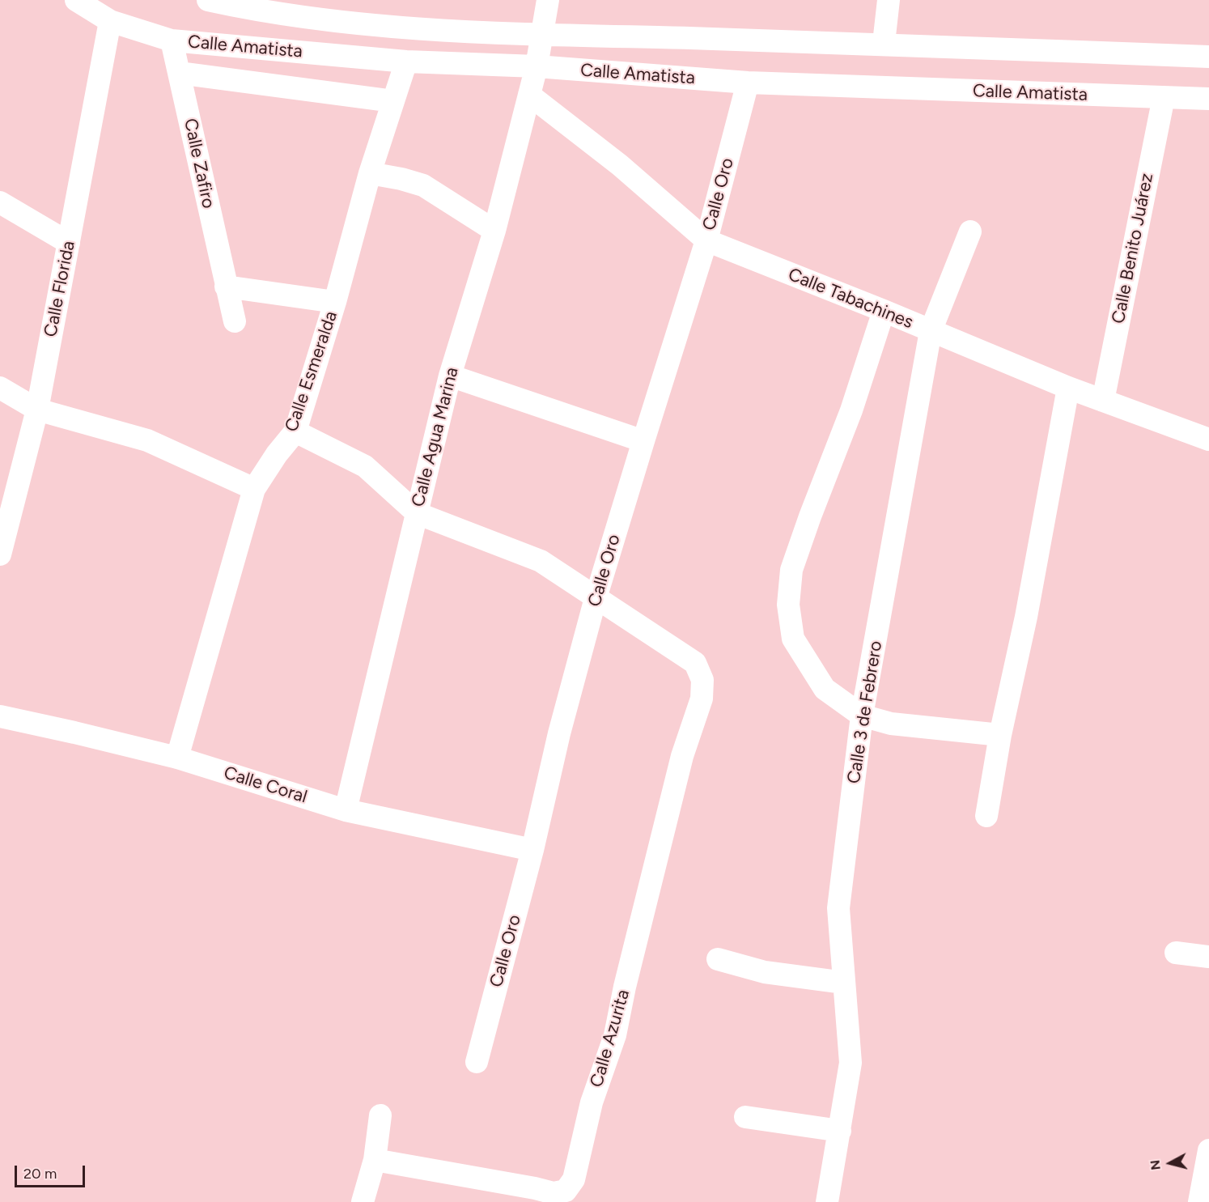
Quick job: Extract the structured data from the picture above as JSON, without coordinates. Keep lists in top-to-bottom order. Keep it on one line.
{"streets":{"street":["Calle Amatista","Calle Zafiro","Calle Oro","Calle Benito Juárez","Calle Florida","Calle Tabachines","Calle Esmeralda","Calle Agua Marina","Calle 3 de Febrero","Calle Coral","Calle Azurita"]},"crossings":[["Calle Amatista","Calle Zafiro"],["Calle Amatista","Calle Oro"],["Calle Amatista","Calle Benito Juárez"],["Calle Amatista","Calle Florida"],["Calle Amatista","Calle Esmeralda"],["Calle Amatista","Calle Agua Marina"],["Calle Oro","Calle Tabachines"],["Calle Oro","Calle Coral"],["Calle Oro","Calle Azurita"],["Calle Benito Juárez","Calle Tabachines"],["Calle Tabachines","Calle Agua Marina"],["Calle Tabachines","Calle 3 de Febrero"],["Calle Esmeralda","Calle Coral"],["Calle Agua Marina","Calle Coral"]],"scale_bar":"20 m","north":"left"}
